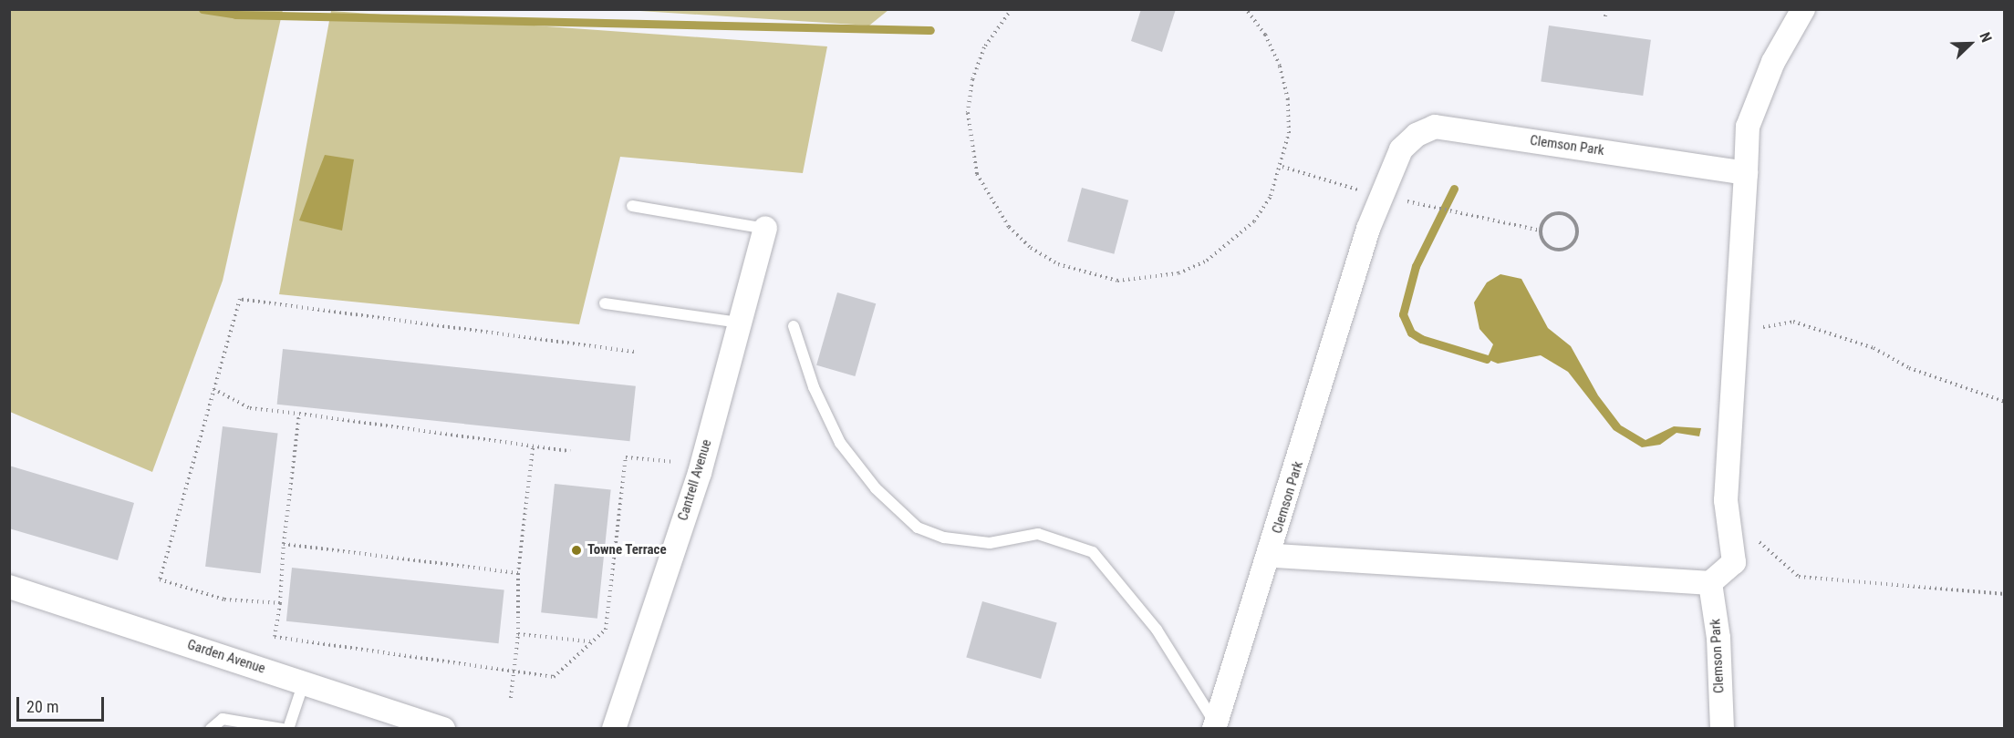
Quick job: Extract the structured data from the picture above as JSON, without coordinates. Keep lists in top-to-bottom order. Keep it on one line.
{"streets":{"street":["Clemson Park","Cantrell Avenue","Garden Avenue"]},"places":["Towne Terrace"],"scale_bar":"20 m","north":"top right"}
